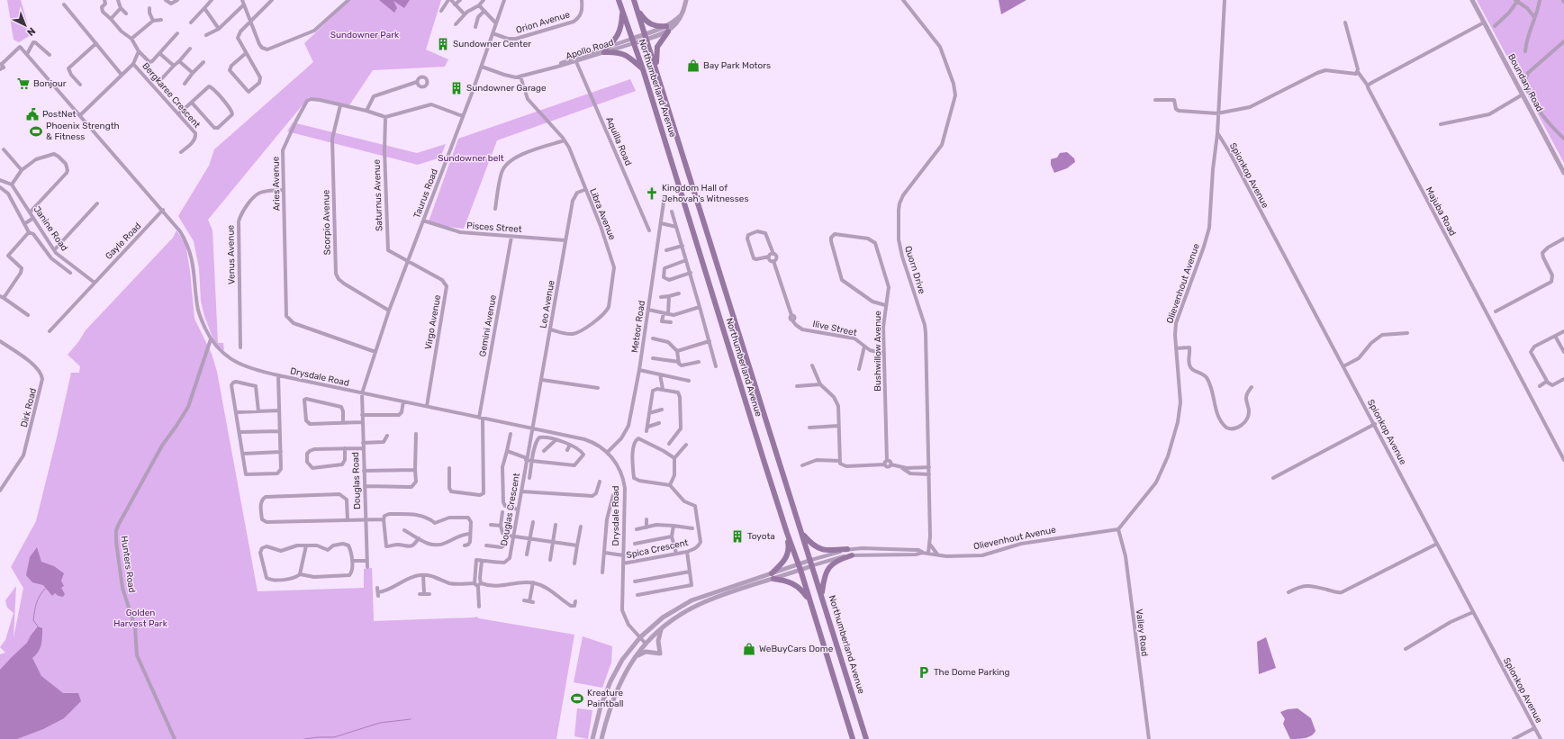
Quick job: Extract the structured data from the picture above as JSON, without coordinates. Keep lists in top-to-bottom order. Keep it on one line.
{"streets":{"main road":["Northumberland Avenue"],"street":["Orion Avenue","Apollo Road","Boundary Road","Bergkaree Crescent","Aquilla Road","Spionkop Avenue","Aries Avenue","Taurus Road","Saturnus Avenue","Majuba Road","Libra Avenue","Scorpio Avenue","Pisces Street","Janine Road","Gayle Road","Venus Avenue","Quorn Drive","Olievenhout Avenue","Leo Avenue","Virgo Avenue","Gemini Avenue","Meteor Road","Ilive Street","Bushwillow Avenue","Drysdale Road","Dirk Road","Douglas Road","Douglas Crescent","Spica Crescent","Hunters Road","Valley Road"]},"crossings":[["Orion Avenue","Taurus Road"],["Apollo Road","Northumberland Avenue"],["Apollo Road","Aquilla Road"],["Apollo Road","Taurus Road"],["Apollo Road","Libra Avenue"],["Northumberland Avenue","Olievenhout Avenue"],["Spionkop Avenue","Olievenhout Avenue"],["Aries Avenue","Taurus Road"],["Aries Avenue","Saturnus Avenue"],["Aries Avenue","Scorpio Avenue"],["Aries Avenue","Venus Avenue"],["Taurus Road","Saturnus Avenue"],["Taurus Road","Scorpio Avenue"],["Taurus Road","Pisces Street"],["Taurus Road","Virgo Avenue"],["Taurus Road","Drysdale Road"],["Taurus Road","Douglas Road"],["Saturnus Avenue","Virgo Avenue"],["Libra Avenue","Leo Avenue"],["Pisces Street","Leo Avenue"],["Pisces Street","Gemini Avenue"],["Janine Road","Gayle Road"],["Gayle Road","Drysdale Road"],["Quorn Drive","Olievenhout Avenue"],["Olievenhout Avenue","Drysdale Road"],["Olievenhout Avenue","Valley Road"],["Leo Avenue","Drysdale Road"],["Leo Avenue","Douglas Crescent"],["Virgo Avenue","Drysdale Road"],["Gemini Avenue","Drysdale Road"],["Meteor Road","Drysdale Road"],["Ilive Street","Bushwillow Avenue"],["Drysdale Road","Douglas Road"],["Drysdale Road","Douglas Crescent"],["Drysdale Road","Spica Crescent"],["Drysdale Road","Hunters Road"]],"parks":["Sundowner Park","Sundowner belt","Golden Harvest Park"],"places":{"building":["Sundowner Center","Sundowner Garage","Toyota"],"shop":["Bay Park Motors","WeBuyCars Dome"],"supermarket":["Bonjour"],"public building":["PostNet"],"sports":["Phoenix Strength & Fitness","Kreature Paintball"],"church":["Kingdom Hall of Jehovah's Witnesses"],"parking":["The Dome Parking"]},"north":"bottom right"}
